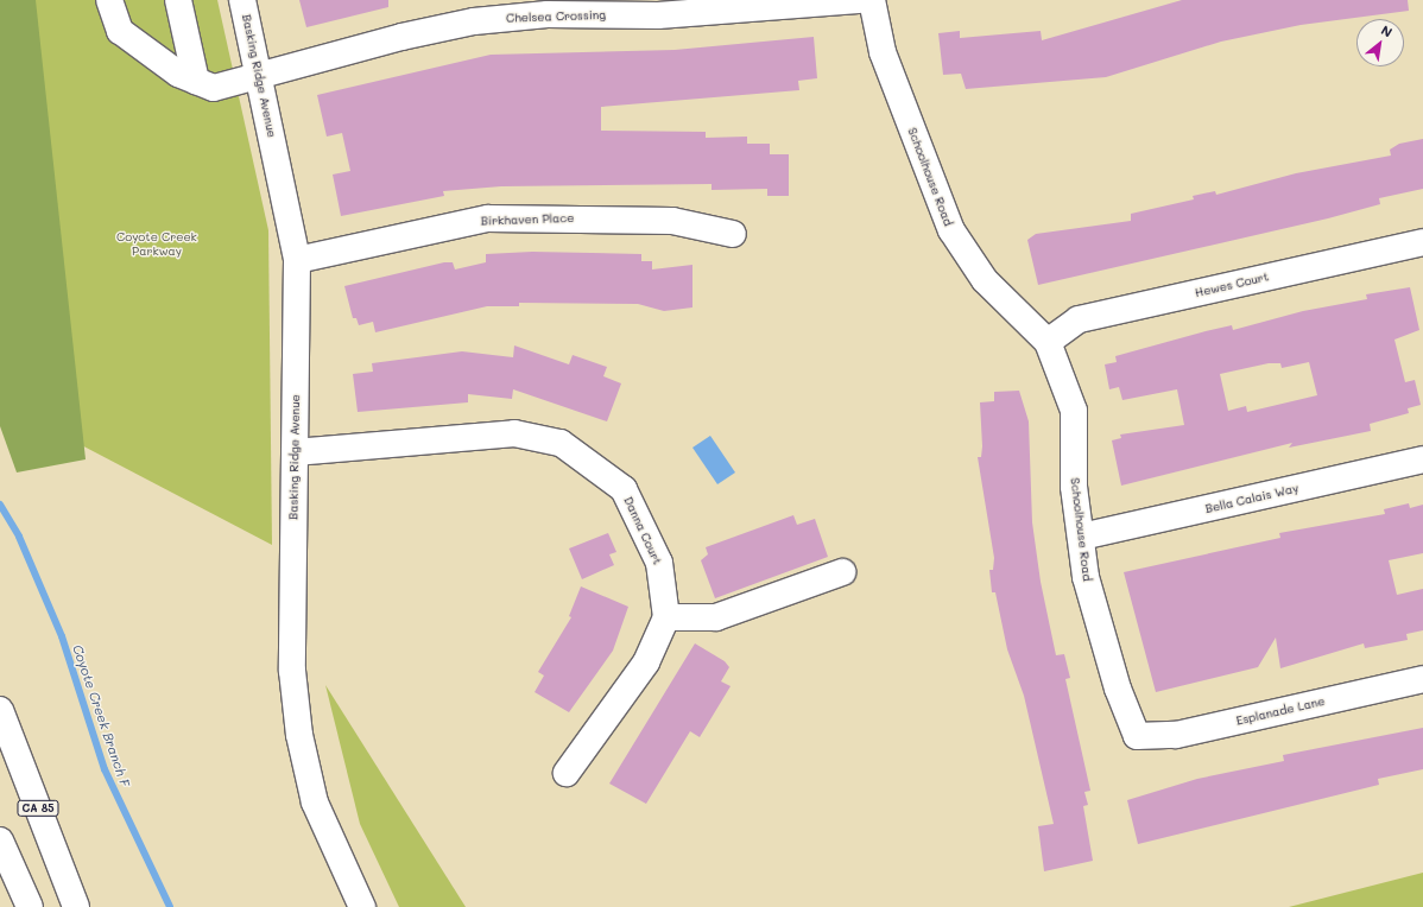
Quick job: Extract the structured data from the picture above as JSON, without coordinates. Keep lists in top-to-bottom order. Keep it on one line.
{"streets":{"main road":["Chelsea Crossing","Basking Ridge Avenue","Schoolhouse Road","Birkhaven Place","Hewes Court","Bella Calais Way","Danna Court","Esplanade Lane","CA 85"]},"crossings":[["Chelsea Crossing","Basking Ridge Avenue"],["Basking Ridge Avenue","Birkhaven Place"],["Basking Ridge Avenue","Danna Court"],["Schoolhouse Road","Hewes Court"],["Schoolhouse Road","Bella Calais Way"],["Schoolhouse Road","Esplanade Lane"]],"water":["Coyote Creek Branch F"],"parks":["Coyote Creek Parkway"],"north":"top right"}
